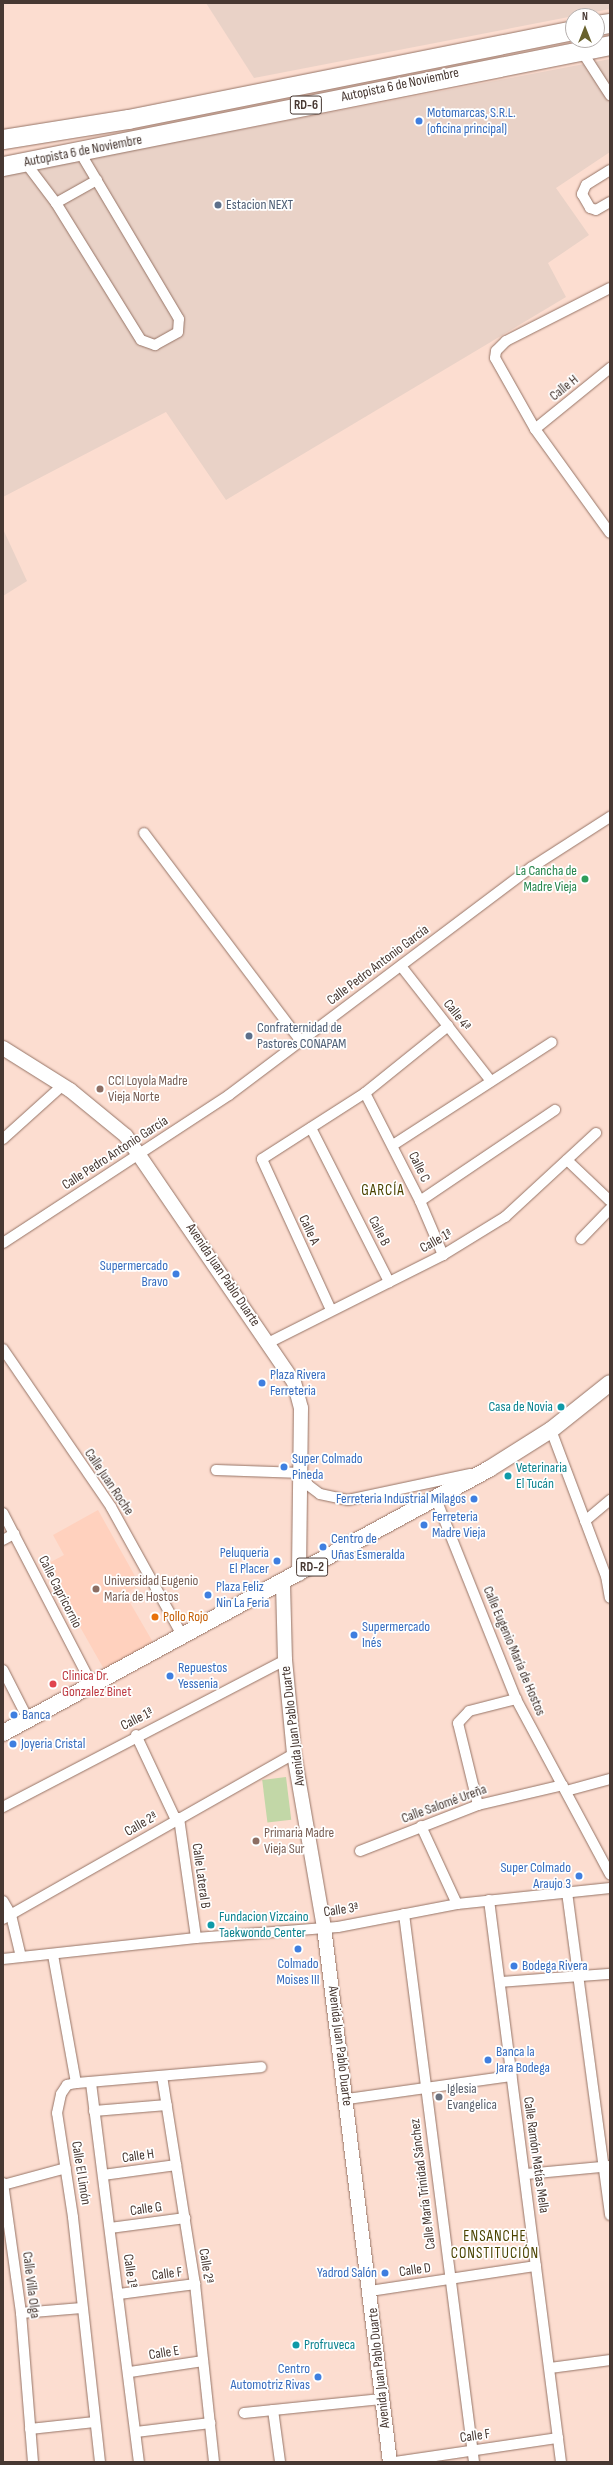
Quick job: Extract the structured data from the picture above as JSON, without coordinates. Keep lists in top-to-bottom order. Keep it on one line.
{"streets":{"highway":["Autopista 6 de Noviembre","RD-6"],"main road":["Avenida Juan Pablo Duarte","RD-2"],"street":["Calle H","Calle Pedro Antonio García","Calle 4ª","Calle C","Calle A","Calle B","Calle 1ª","Calle Juan Roche","Calle Capricornio","Calle Eugenio María de Hostos","Calle Salomé Ureña","Calle 2ª","Calle Lateral B","Calle 3ª","Calle Ramón Matías Mella","Calle El Limón","Calle María Trinidad Sánchez","Calle G","Calle D","Calle F","Calle Villa Olga","Calle E"]},"crossings":[["Calle H","Calle 1ª"],["Calle H","Calle 2ª"],["Calle Pedro Antonio García","Calle 4ª"],["Calle Pedro Antonio García","Avenida Juan Pablo Duarte"],["Calle C","Calle 1ª"],["Calle A","Calle B"],["Calle A","Calle 1ª"],["Calle B","Calle 1ª"],["Calle 1ª","Avenida Juan Pablo Duarte"],["Calle 1ª","Calle Lateral B"],["Calle 1ª","Calle G"],["Calle 1ª","Calle F"],["Calle 1ª","Calle E"],["Avenida Juan Pablo Duarte","RD-2"],["Avenida Juan Pablo Duarte","Calle 2ª"],["Avenida Juan Pablo Duarte","Calle 3ª"],["Avenida Juan Pablo Duarte","Calle D"],["Calle Juan Roche","RD-2"],["RD-2","Calle Capricornio"],["RD-2","Calle Eugenio María de Hostos"],["Calle Eugenio María de Hostos","Calle Salomé Ureña"],["Calle 2ª","Calle Lateral B"],["Calle 2ª","Calle G"],["Calle 2ª","Calle F"],["Calle 2ª","Calle E"],["Calle Lateral B","Calle 3ª"],["Calle 3ª","Calle Ramón Matías Mella"],["Calle 3ª","Calle María Trinidad Sánchez"],["Calle Ramón Matías Mella","Calle D"],["Calle Ramón Matías Mella","Calle F"],["Calle María Trinidad Sánchez","Calle D"],["Calle María Trinidad Sánchez","Calle F"]],"districts":["GARCÍA","ENSANCHE CONSTITUCIÓN"],"places":["Motomarcas, S.R.L. (oficina principal)","Estacion NEXT","La Cancha de Madre Vieja","Confraternidad de Pastores CONAPAM","CCI Loyola Madre Vieja Norte","Supermercado Bravo","Plaza Rivera Ferreteria","Casa de Novia","Super Colmado Pineda","Veterinaria El Tucán","Ferreteria Industrial Milagos","Ferreteria Madre Vieja","Centro de Uñas Esmeralda","Peluqueria El Placer","Universidad Eugenio María de Hostos","Plaza Feliz Nin La Feria","Pollo Rojo","Supermercado Inés","Repuestos Yessenia","Clinica Dr. Gonzalez Binet","Banca","Joyeria Cristal","Primaria Madre Vieja Sur","Super Colmado Araujo 3","Fundacion Vizcaino Taekwondo Center","Colmado Moises III","Bodega Rivera","Banca la Jara Bodega","Iglesia Evangelica","Yadrod Salón","Profruveca","Centro Automotriz Rivas"],"north":"top"}
